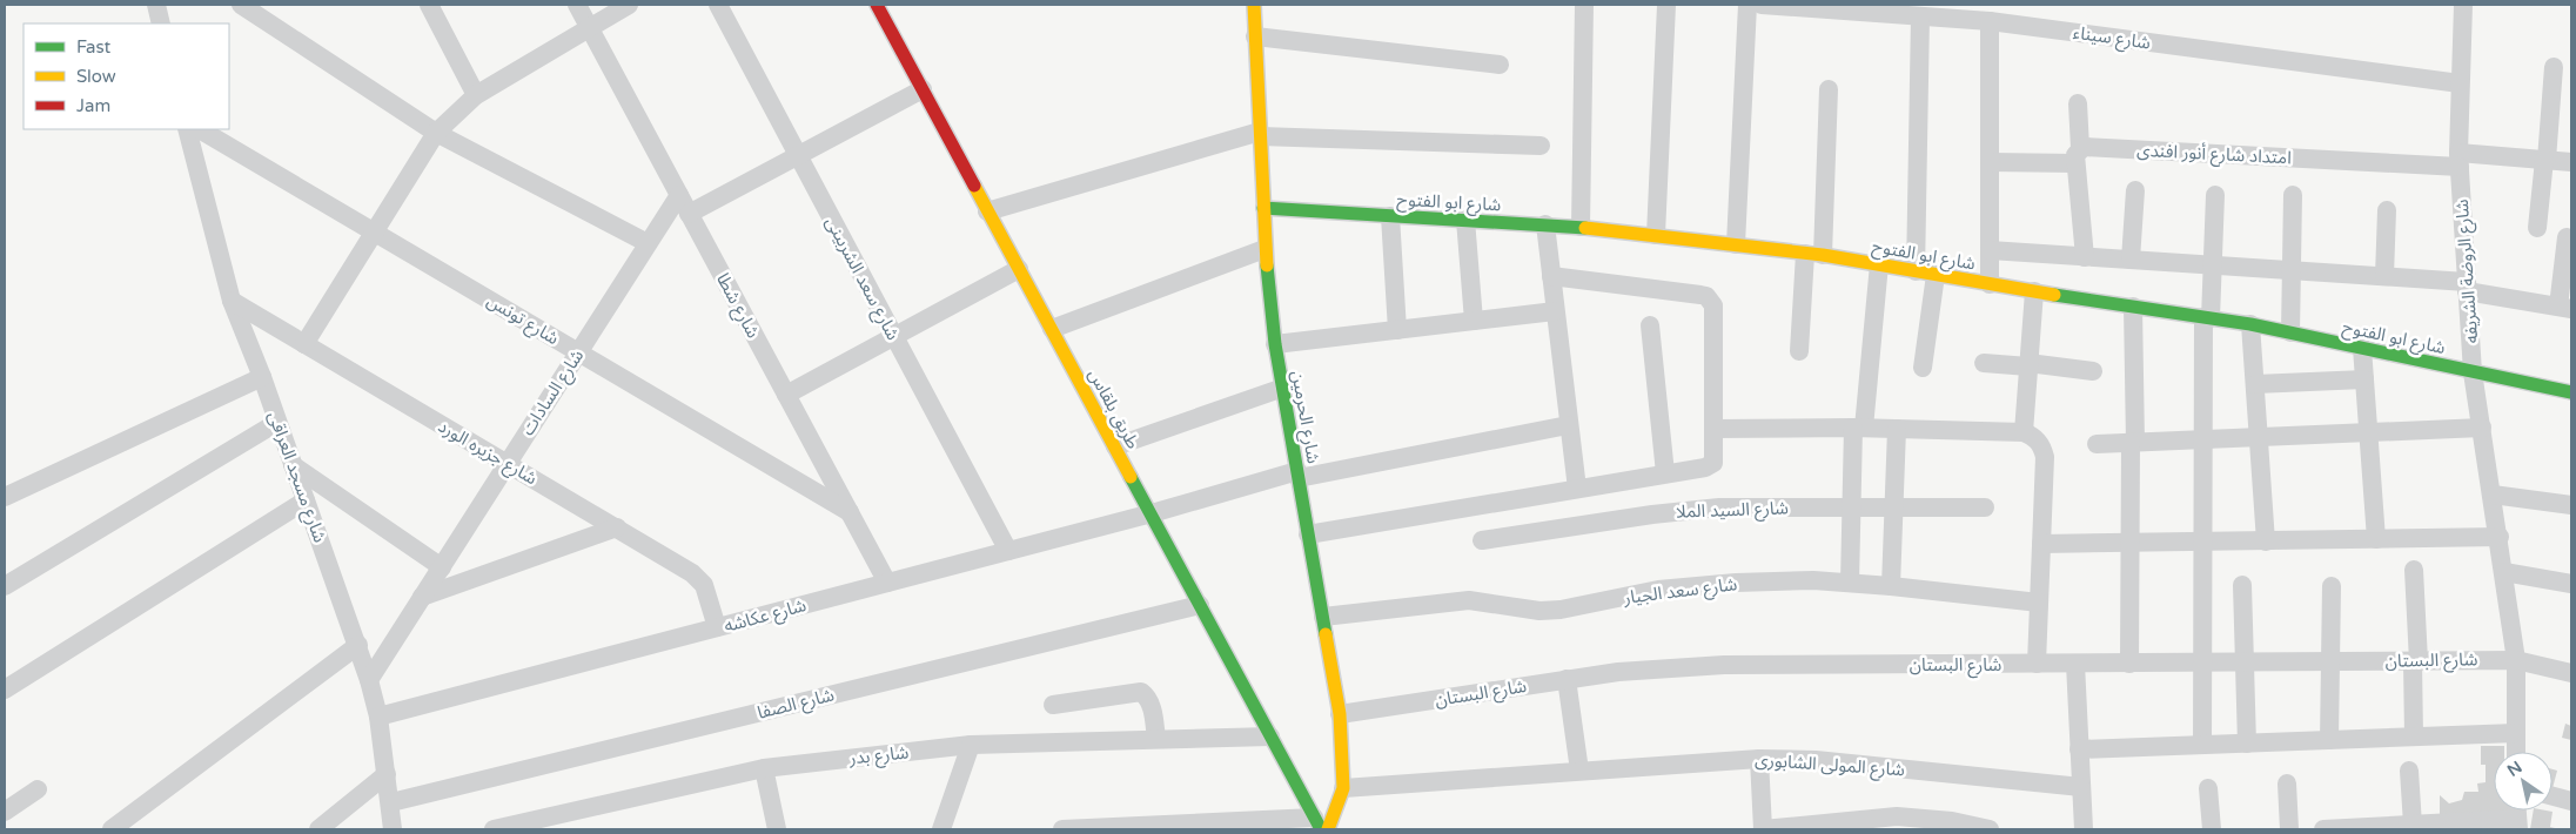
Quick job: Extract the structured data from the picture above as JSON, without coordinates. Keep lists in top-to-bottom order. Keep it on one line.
{"streets":{"street":["شارع سيناء","امتداد شارع أنور افندى","شارع ابو الفتوح","شارع الروضة الشريفه","شارع سعد الشربينى","شارع شطا","شارع تونس","شارع السادات","طريق بلقاس","شارع الحرمين","شارع جزيره الورد","شارع مسجد العراقى","شارع السيد الملا","شارع سعد الجيار","شارع عكاشه","شارع البستان","شارع الصفا","شارع بدر","شارع المولى الشابورى"]},"crossings":[["شارع سيناء","شارع الروضة الشريفه"],["امتداد شارع أنور افندى","شارع الروضة الشريفه"],["شارع ابو الفتوح","شارع الروضة الشريفه"],["شارع ابو الفتوح","شارع الحرمين"],["شارع الروضة الشريفه","شارع البستان"],["شارع سعد الشربينى","شارع عكاشه"],["شارع شطا","شارع تونس"],["شارع شطا","شارع السادات"],["شارع شطا","شارع عكاشه"],["شارع تونس","شارع السادات"],["شارع السادات","شارع جزيره الورد"],["شارع السادات","شارع مسجد العراقى"],["طريق بلقاس","شارع الحرمين"],["طريق بلقاس","شارع عكاشه"],["طريق بلقاس","شارع الصفا"],["طريق بلقاس","شارع بدر"],["شارع الحرمين","شارع سعد الجيار"],["شارع الحرمين","شارع عكاشه"],["شارع الحرمين","شارع البستان"],["شارع الحرمين","شارع المولى الشابورى"],["شارع جزيره الورد","شارع مسجد العراقى"],["شارع جزيره الورد","شارع عكاشه"],["شارع مسجد العراقى","شارع عكاشه"],["شارع مسجد العراقى","شارع الصفا"]],"legend":["Fast","Slow","Jam"],"north":"top left"}
